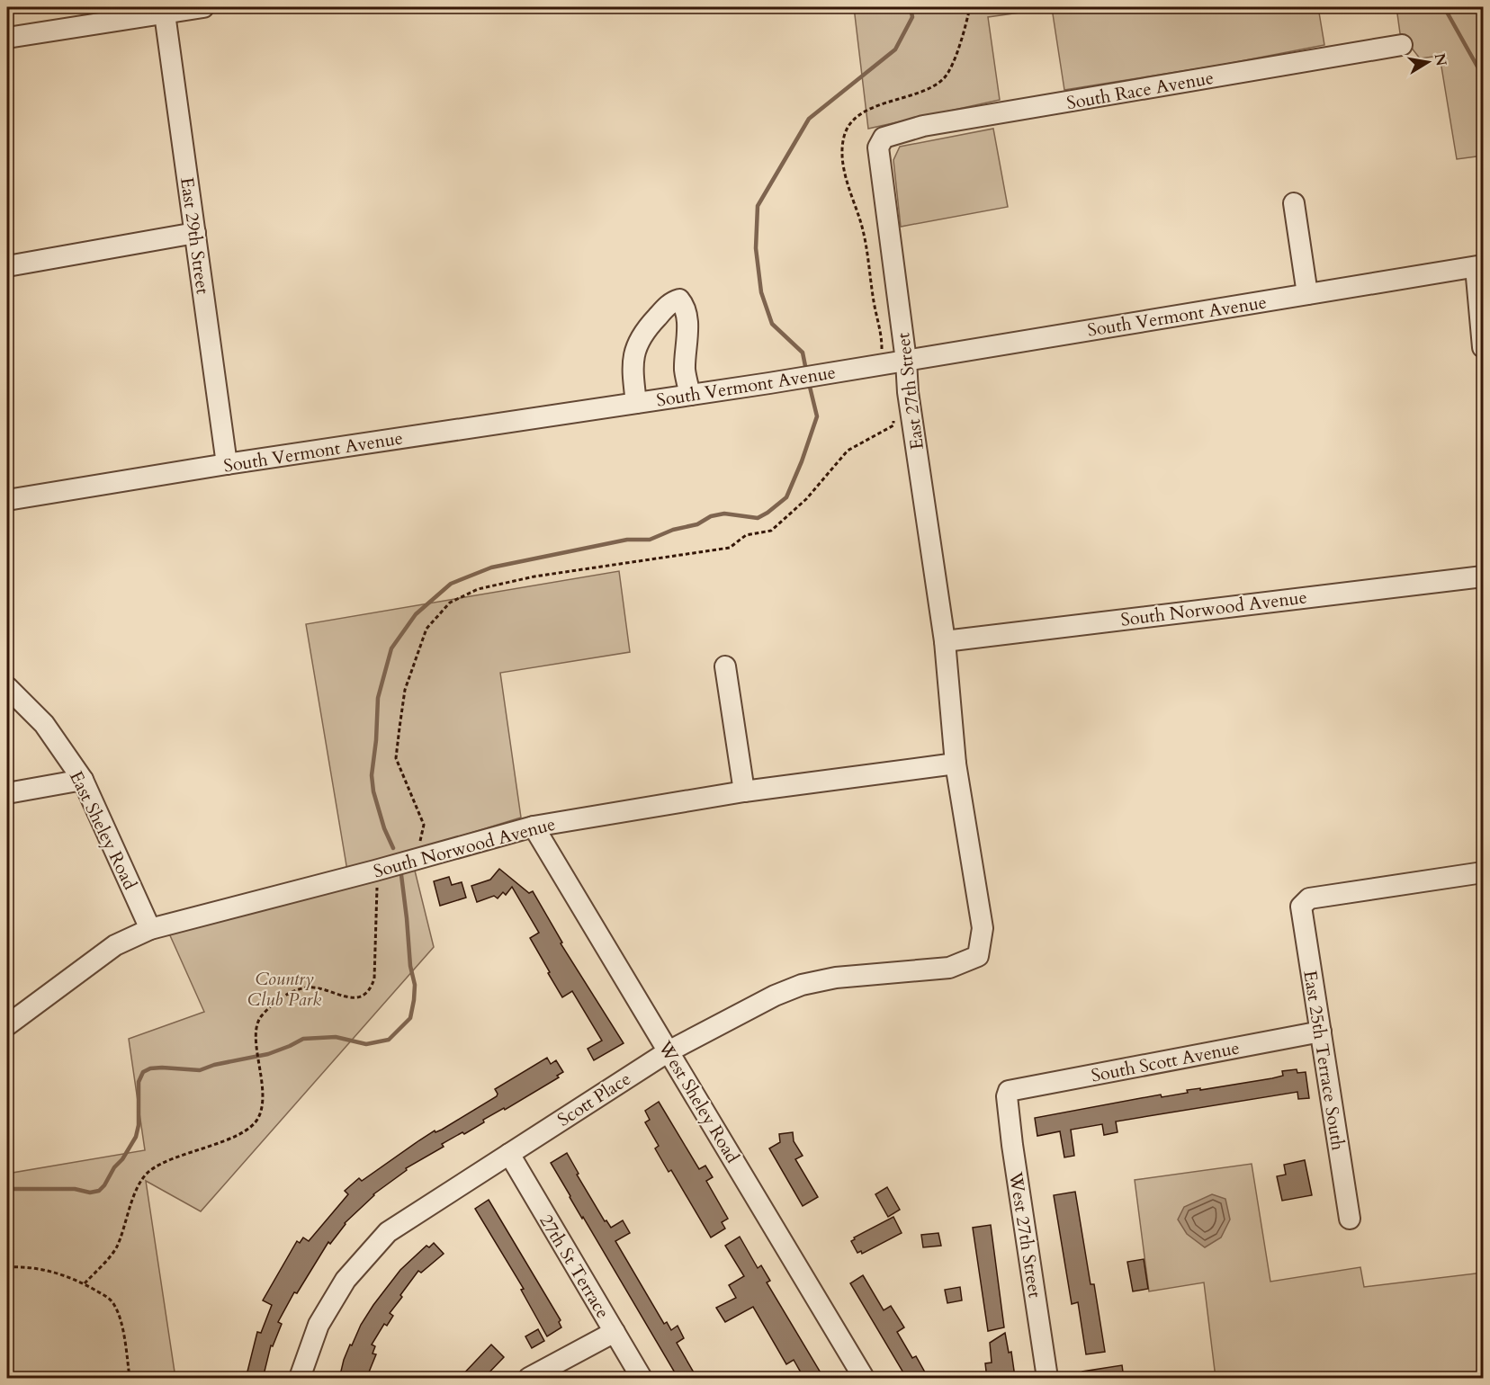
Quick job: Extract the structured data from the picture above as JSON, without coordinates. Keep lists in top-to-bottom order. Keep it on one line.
{"streets":{"street":["South Race Avenue","East 29th Street","South Vermont Avenue","East 27th Street","South Norwood Avenue","East Sheley Road","East 25th Terrace South","South Scott Avenue","Scott Place","West Sheley Road","West 27th Street","27th St Terrace"]},"crossings":[["South Race Avenue","East 27th Street"],["East 29th Street","South Vermont Avenue"],["South Vermont Avenue","East 27th Street"],["East 27th Street","South Norwood Avenue"],["East 27th Street","Scott Place"],["South Norwood Avenue","East Sheley Road"],["South Norwood Avenue","West Sheley Road"],["East 25th Terrace South","South Scott Avenue"],["South Scott Avenue","West 27th Street"],["Scott Place","West Sheley Road"],["Scott Place","27th St Terrace"]],"parks":["Country Club Park"],"north":"right"}
